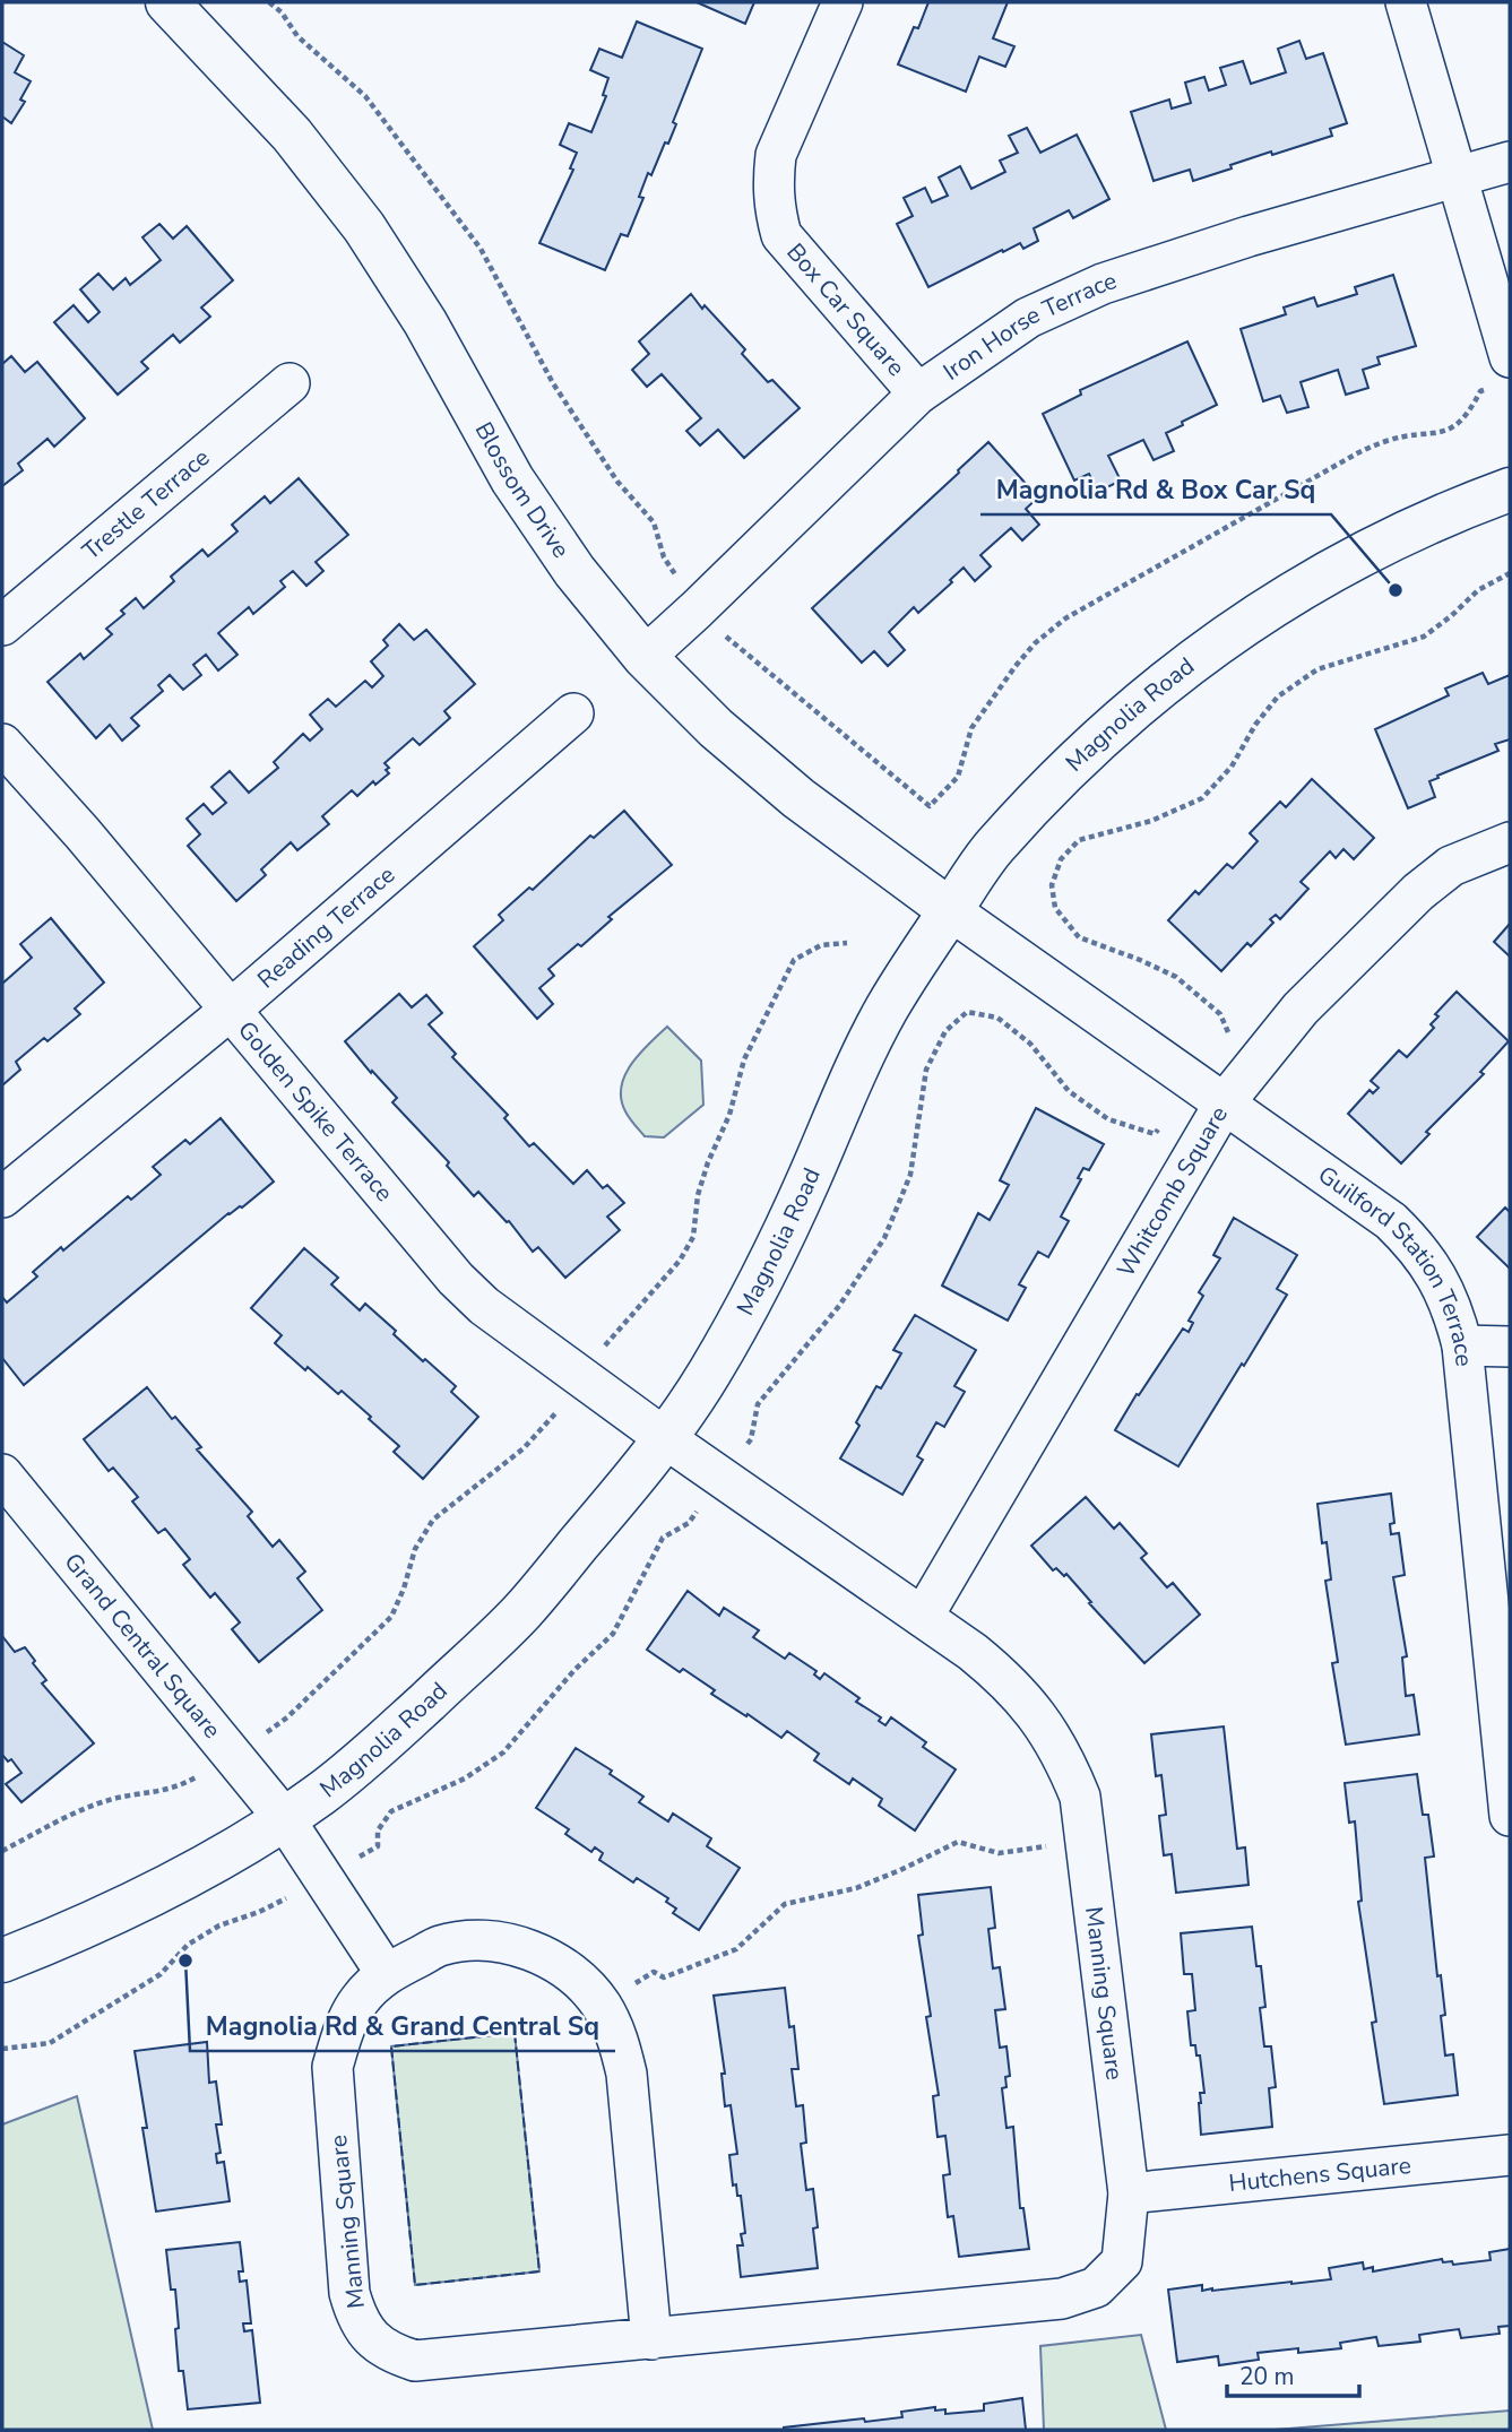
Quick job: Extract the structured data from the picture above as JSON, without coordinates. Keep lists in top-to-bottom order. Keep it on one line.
{"streets":{"street":["Box Car Square","Iron Horse Terrace","Blossom Drive","Trestle Terrace","Magnolia Road","Reading Terrace","Golden Spike Terrace","Whitcomb Square","Guilford Station Terrace","Grand Central Square","Manning Square","Hutchens Square"]},"crossings":[["Box Car Square","Iron Horse Terrace"],["Iron Horse Terrace","Blossom Drive"],["Blossom Drive","Magnolia Road"],["Blossom Drive","Guilford Station Terrace"],["Magnolia Road","Golden Spike Terrace"],["Magnolia Road","Guilford Station Terrace"],["Magnolia Road","Grand Central Square"],["Magnolia Road","Manning Square"],["Reading Terrace","Golden Spike Terrace"],["Golden Spike Terrace","Manning Square"],["Whitcomb Square","Guilford Station Terrace"],["Whitcomb Square","Manning Square"],["Manning Square","Hutchens Square"]],"places":["Magnolia Rd & Box Car Sq","Magnolia Rd & Grand Central Sq"],"scale_bar":"20 m"}
